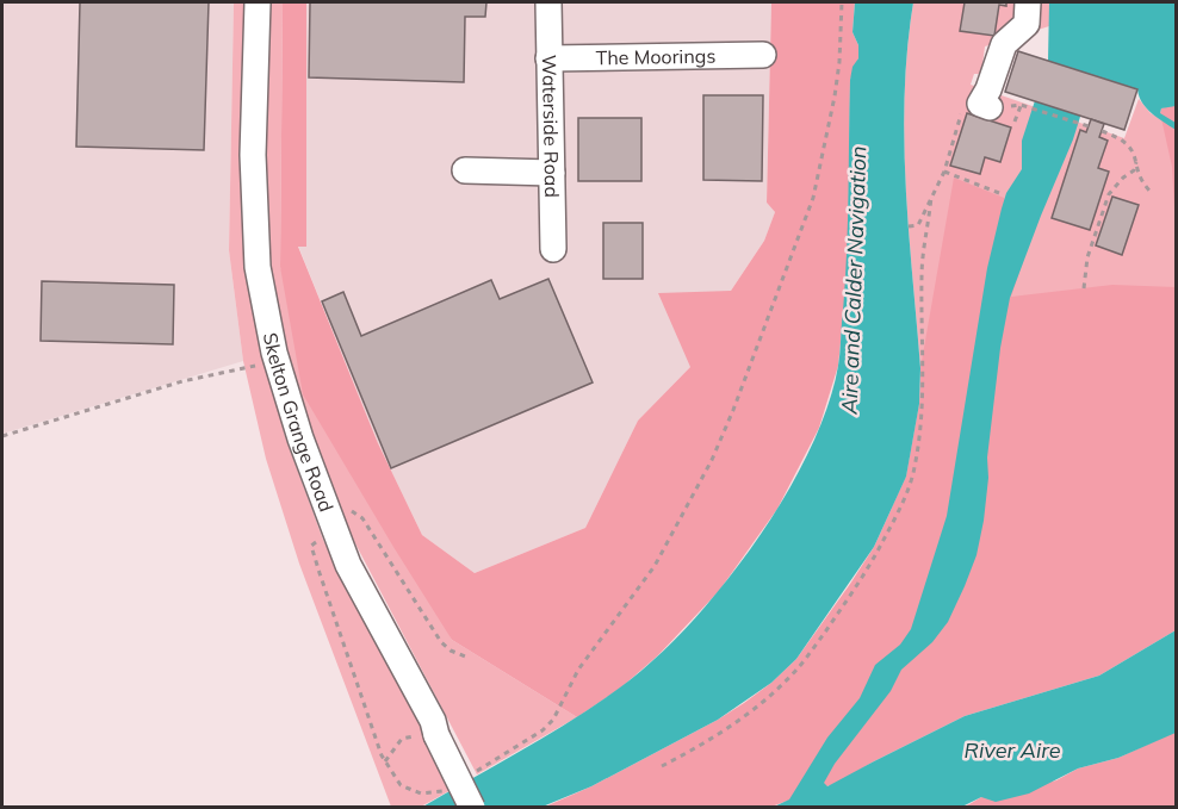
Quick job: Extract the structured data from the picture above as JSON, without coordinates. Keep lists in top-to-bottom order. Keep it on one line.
{"streets":{"street":["The Moorings","Waterside Road","Skelton Grange Road"]},"crossings":[["The Moorings","Waterside Road"]],"water":["Aire and Calder Navigation","River Aire"]}
